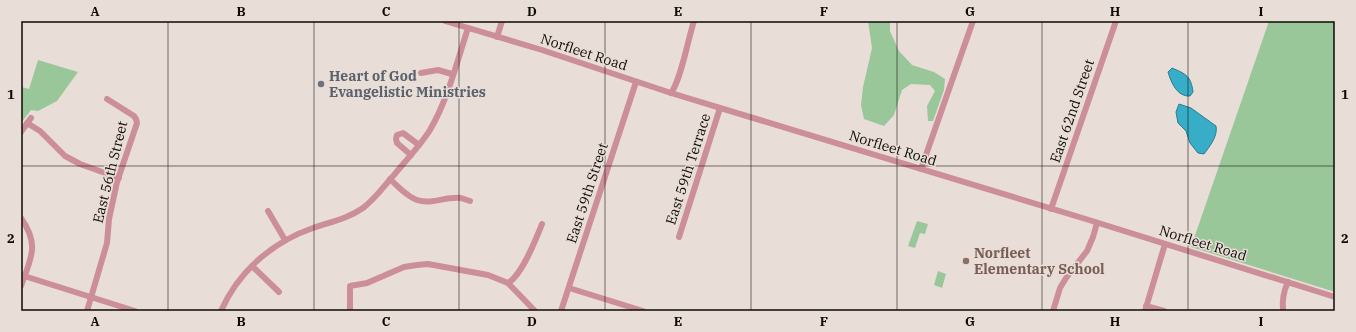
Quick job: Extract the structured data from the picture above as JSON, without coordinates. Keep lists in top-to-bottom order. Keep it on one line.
{"streets":{"street":["Norfleet Road","East 62nd Street","East 59th Terrace","East 56th Street","East 59th Street"]},"crossings":[["Norfleet Road","East 62nd Street"],["Norfleet Road","East 59th Terrace"],["Norfleet Road","East 59th Street"]],"places":["Heart of God Evangelistic Ministries","Norfleet Elementary School"],"grid":{"columns":["A","B","C","D","E","F","G","H","I"],"rows":["1","2"]}}
